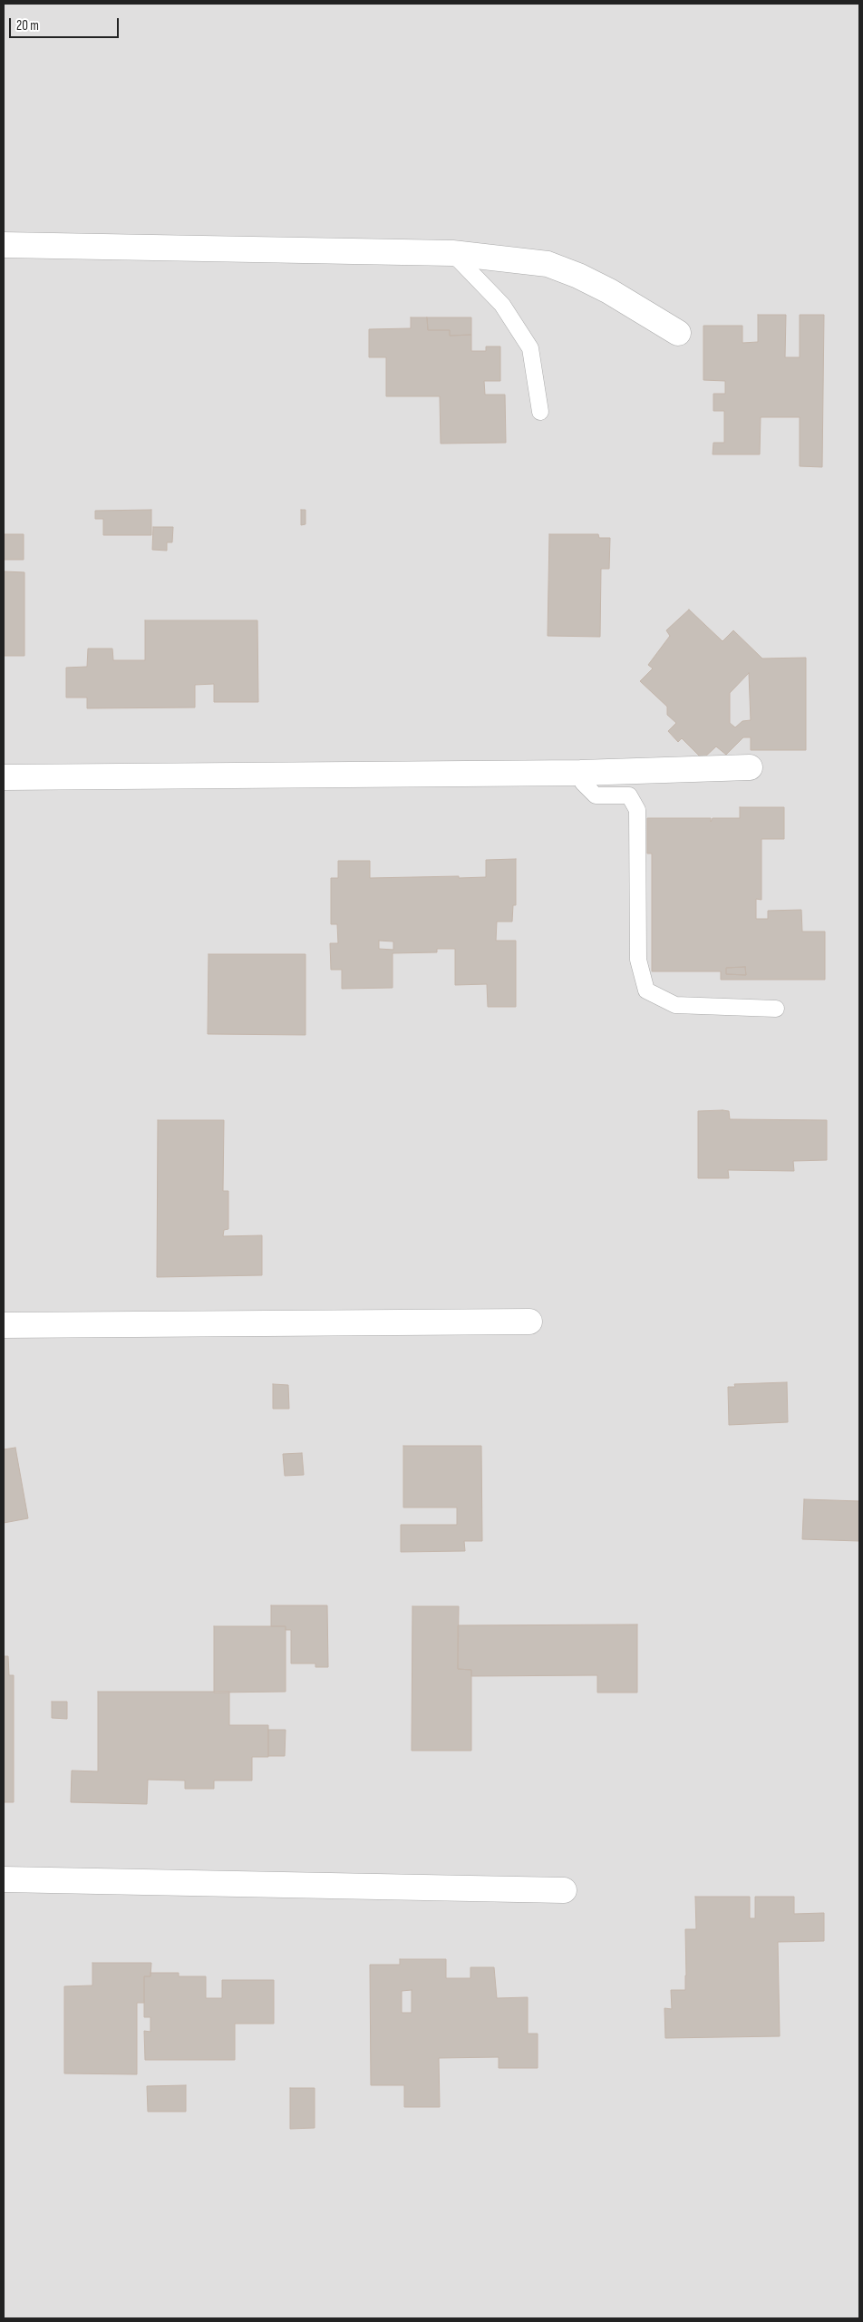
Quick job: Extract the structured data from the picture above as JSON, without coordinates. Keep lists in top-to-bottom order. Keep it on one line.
{"scale_bar":"20 m"}
